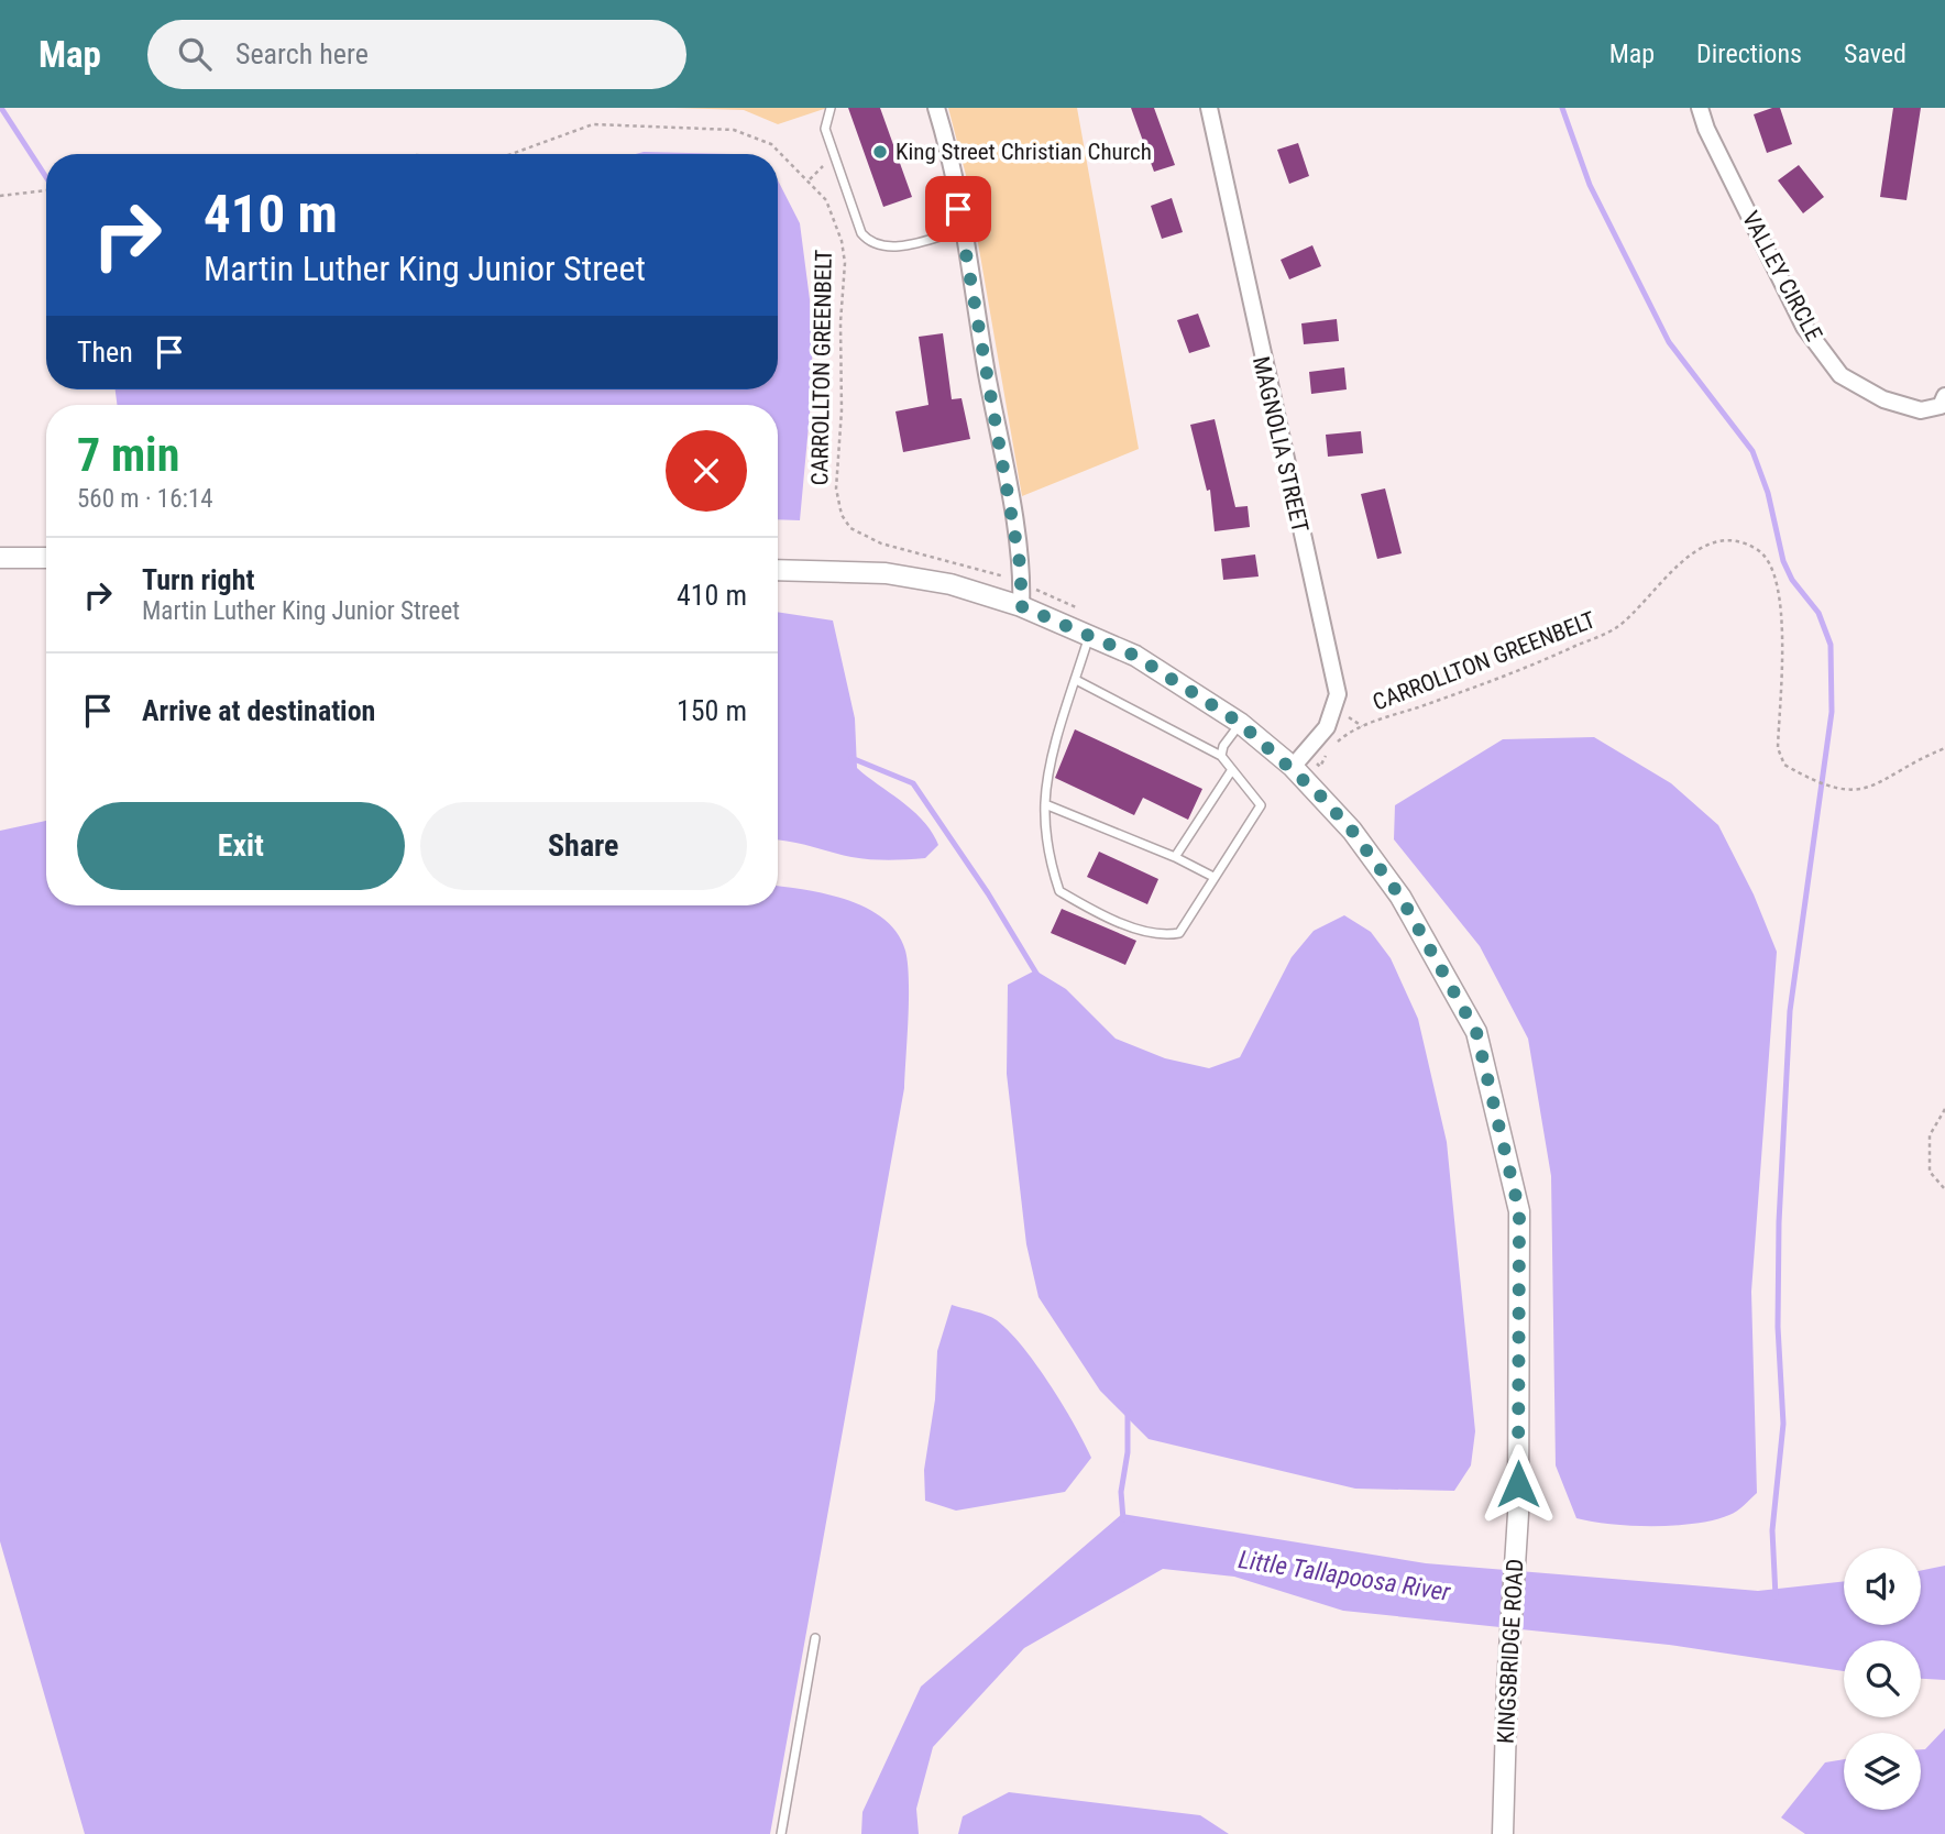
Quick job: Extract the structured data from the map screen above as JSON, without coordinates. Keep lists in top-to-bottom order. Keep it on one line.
{"streets":{"street":["VALLEY CIRCLE","MAGNOLIA STREET","KINGSBRIDGE ROAD"],"path":["CARROLLTON GREENBELT"]},"crossings":[["MAGNOLIA STREET","KINGSBRIDGE ROAD"]],"water":["Little Tallapoosa River"],"places":["King Street Christian Church"],"page":{"header":"Map","search":"Search here","nav":["Map","Directions","Saved"],"turn":["410 m","Martin Luther King Junior Street"],"then":"Then","heading":["7 min","560 m · 16:14"],"list":[{"name":"Turn right","note":"Martin Luther King Junior Street","value":"410 m"},{"name":"Arrive at destination","value":"150 m"}],"buttons":["Exit","Share"]}}
